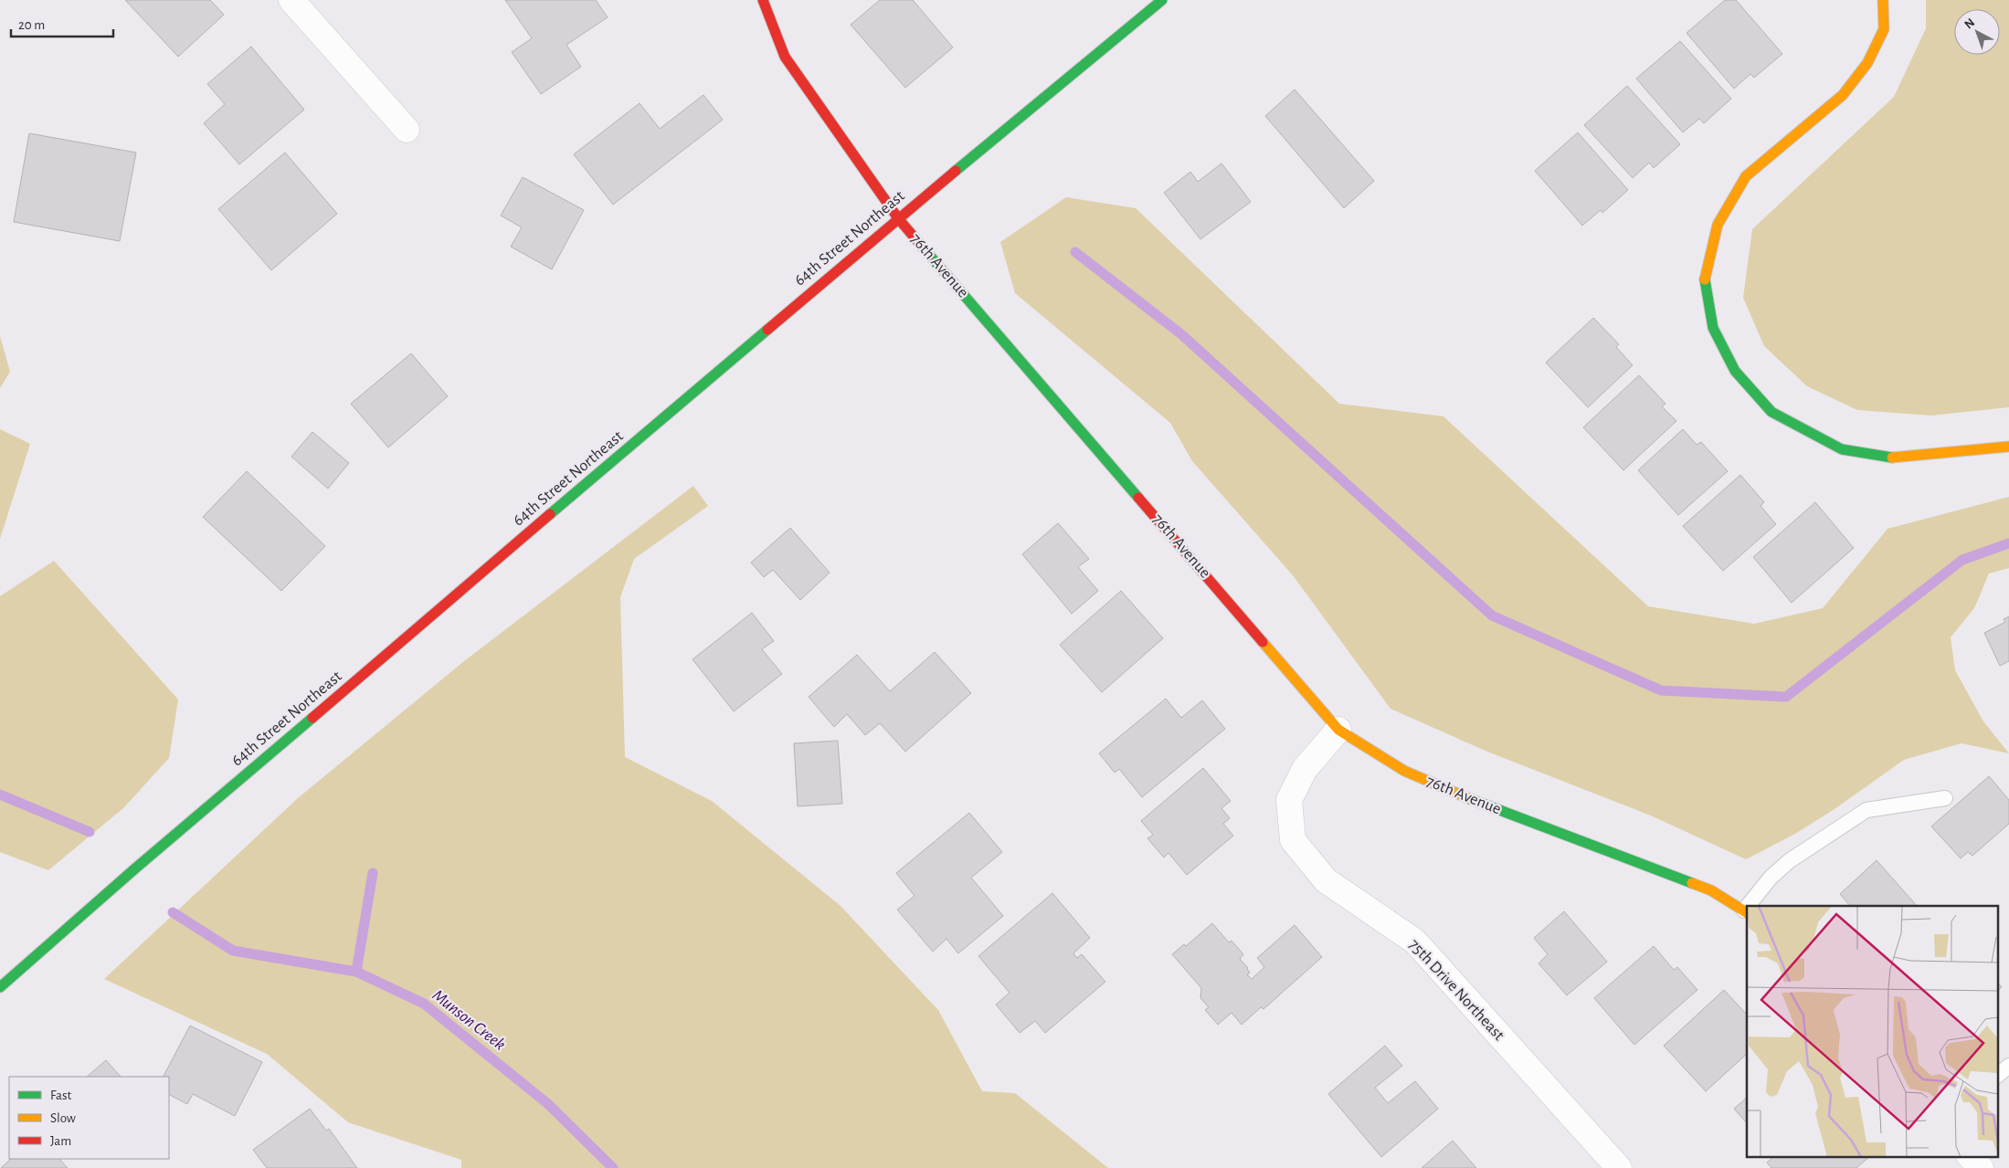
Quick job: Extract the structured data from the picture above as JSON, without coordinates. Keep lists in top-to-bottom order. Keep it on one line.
{"streets":{"street":["64th Street Northeast","76th Avenue","75th Drive Northeast"]},"crossings":[["64th Street Northeast","76th Avenue"],["76th Avenue","75th Drive Northeast"]],"water":["Munson Creek"],"legend":["Fast","Slow","Jam"],"scale_bar":"20 m","north":"top left"}
